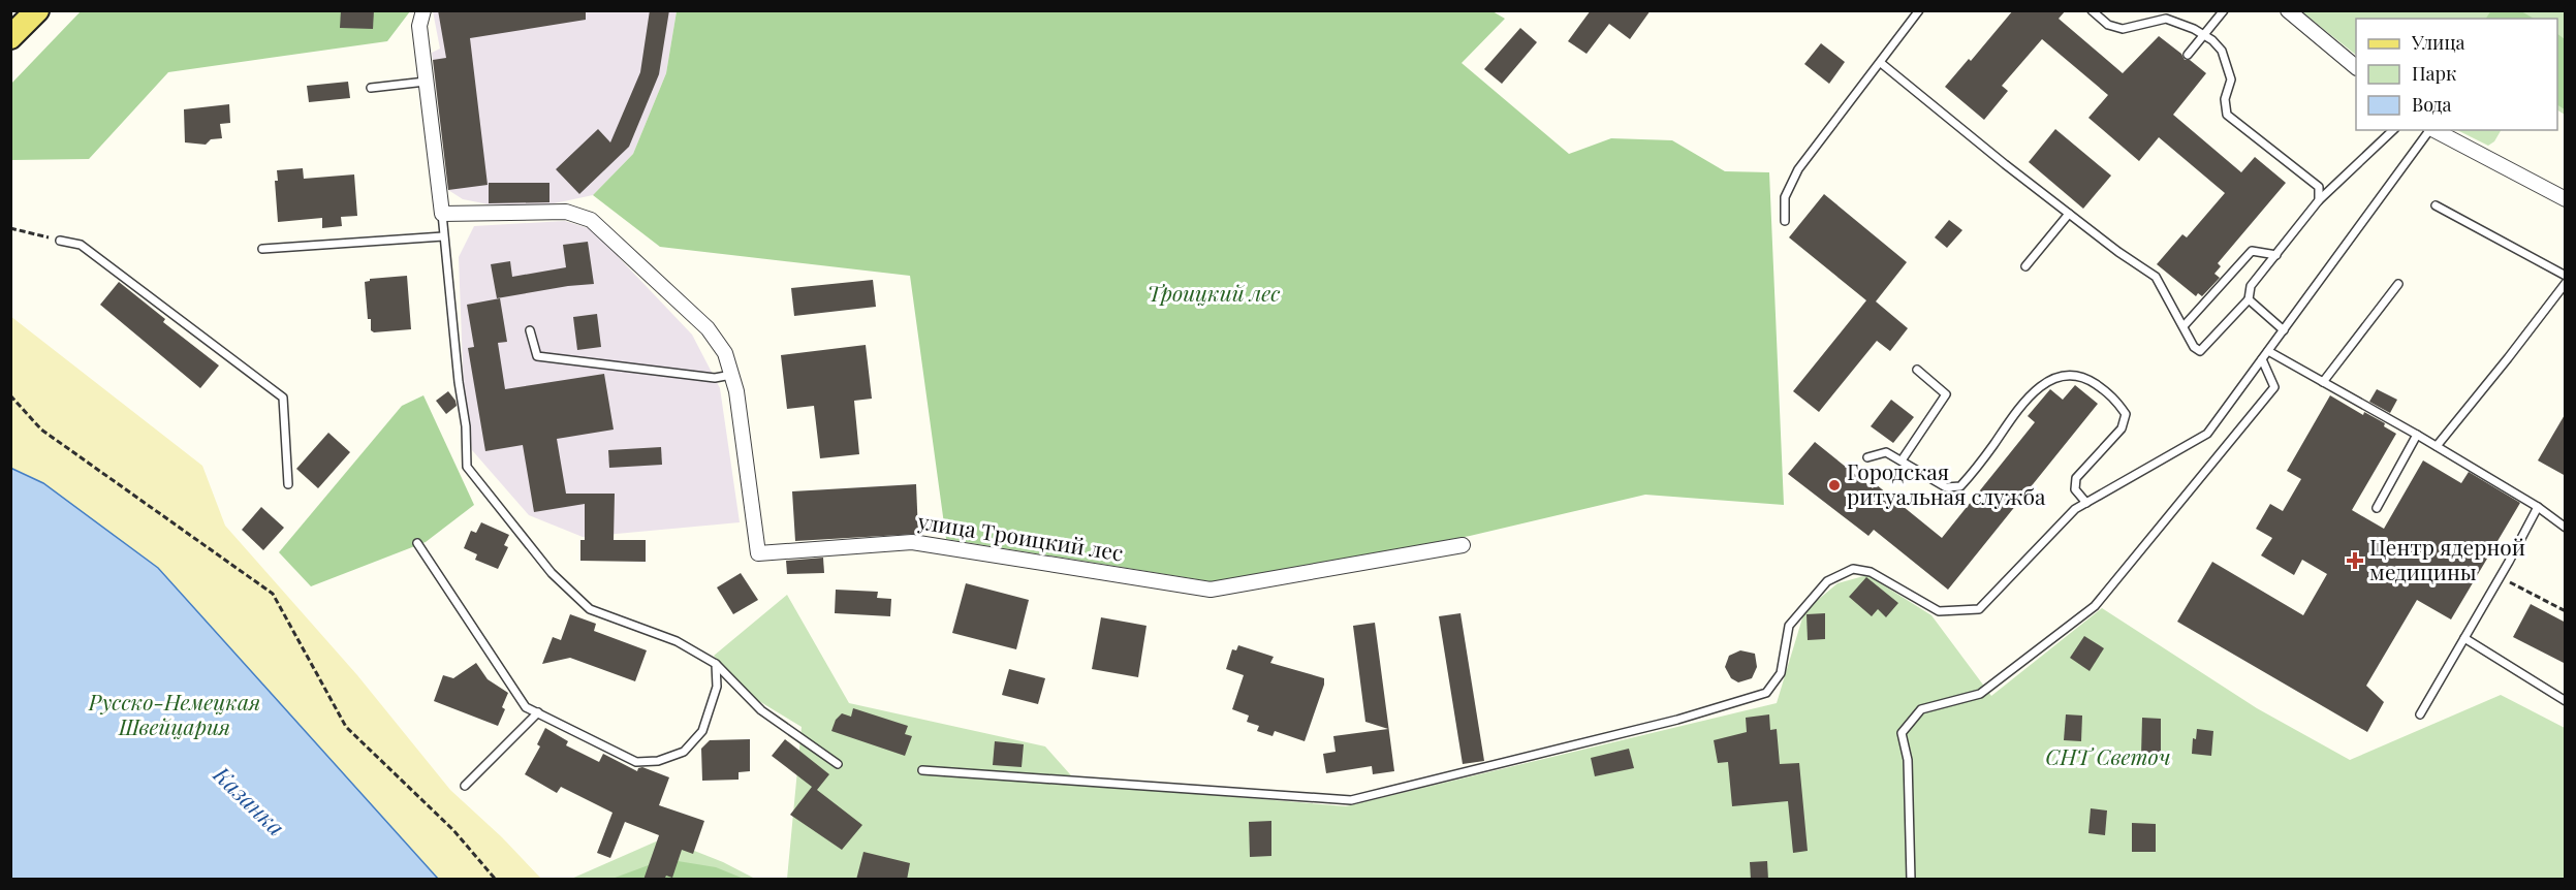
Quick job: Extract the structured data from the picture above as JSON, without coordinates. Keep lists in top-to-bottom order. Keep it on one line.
{"streets":{"street":["улица Троицкий лес"]},"water":["Казанка"],"parks":["Троицкий лес","Русско-Немецкая Швейцария","СНТ Светоч"],"places":{"other":["Городская ритуальная служба"],"health":["Центр ядерной медицины"]},"legend":["Улица","Парк","Вода"]}
